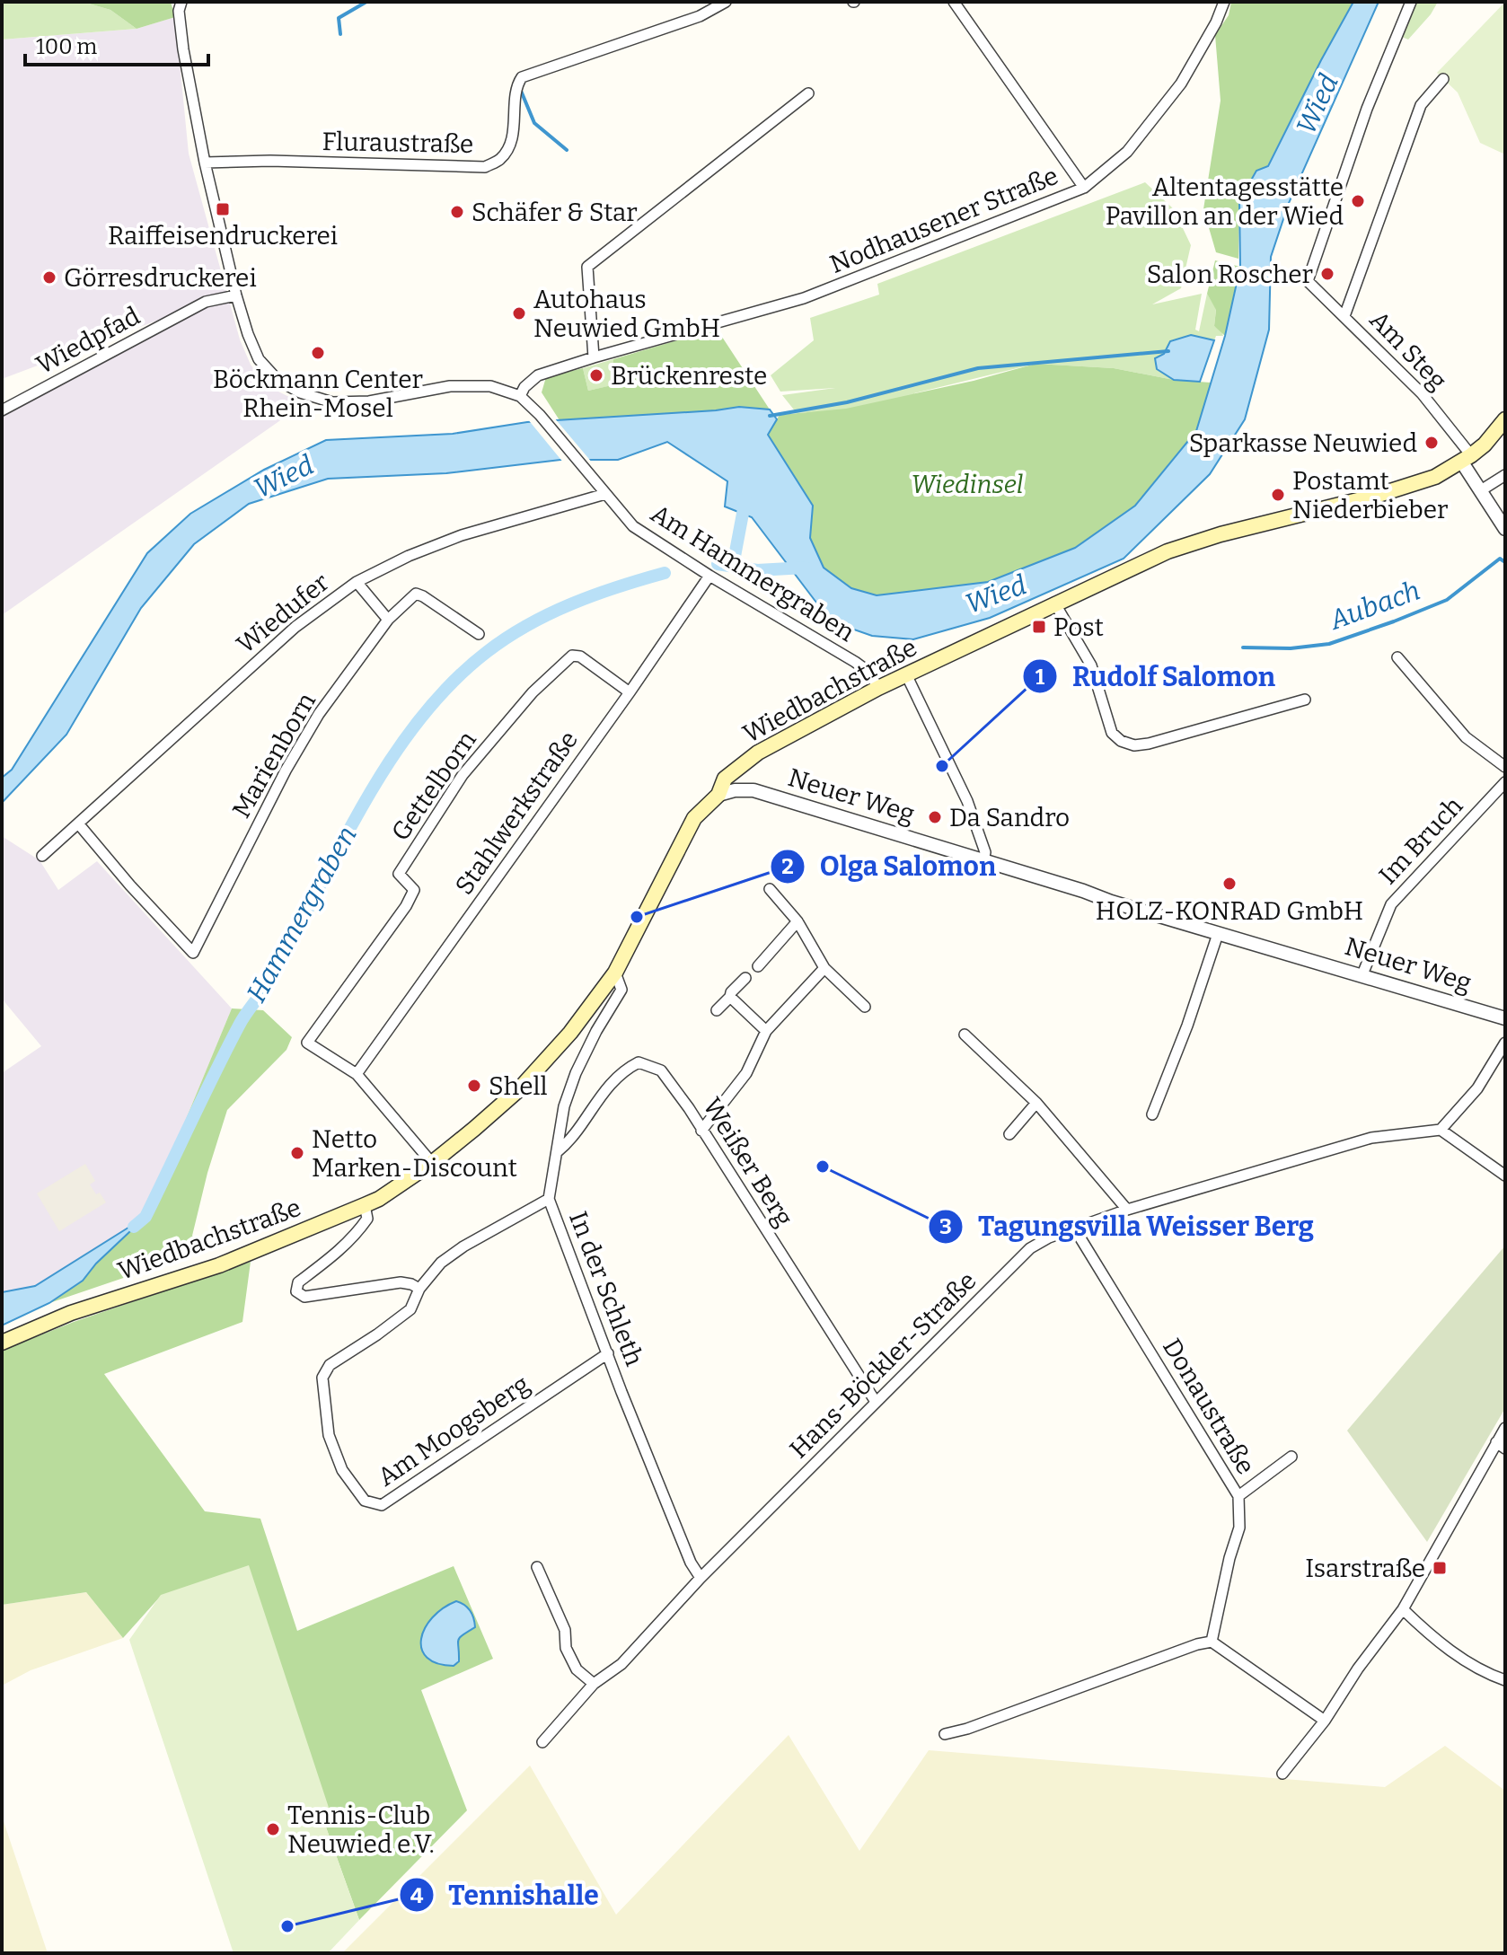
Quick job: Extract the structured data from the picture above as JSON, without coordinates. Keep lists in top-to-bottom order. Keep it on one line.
{"streets":{"main road":["Wiedbachstraße"],"street":["Fluraustraße","Nodhausener Straße","Wiedpfad","Am Steg","Am Hammergraben","Wiedufer","Marienborn","Gettelborn","Neuer Weg","Stahlwerkstraße","Im Bruch","Weißer Berg","In der Schleth","Hans-Böckler-Straße","Donaustraße","Am Moogsberg"]},"crossings":[["Nodhausener Straße","Am Hammergraben"],["Am Steg","Wiedbachstraße"],["Am Hammergraben","Wiedufer"],["Am Hammergraben","Wiedbachstraße"],["Am Hammergraben","Stahlwerkstraße"],["Wiedufer","Marienborn"],["Wiedbachstraße","Neuer Weg"],["Wiedbachstraße","In der Schleth"],["Gettelborn","Stahlwerkstraße"],["Neuer Weg","Im Bruch"],["Weißer Berg","In der Schleth"],["Weißer Berg","Hans-Böckler-Straße"],["In der Schleth","Hans-Böckler-Straße"],["In der Schleth","Am Moogsberg"],["Hans-Böckler-Straße","Donaustraße"]],"water":["Wied","Aubach","Hammergraben"],"parks":["Wiedinsel"],"places":{"other":["Altentagesstätte Pavillon an der Wied","Schäfer & Star","Salon Roscher","Görresdruckerei","Autohaus Neuwied GmbH","Böckmann Center Rhein-Mosel","Brückenreste","Sparkasse Neuwied","Postamt Niederbieber","Rudolf Salomon","Da Sandro","HOLZ-KONRAD GmbH","Olga Salomon","Shell","Netto Marken-Discount","Tagungsvilla Weisser Berg","Tennis-Club Neuwied e.V.","Tennishalle"],"transit":["Raiffeisendruckerei","Post","Isarstraße"]},"scale_bar":"100 m"}
